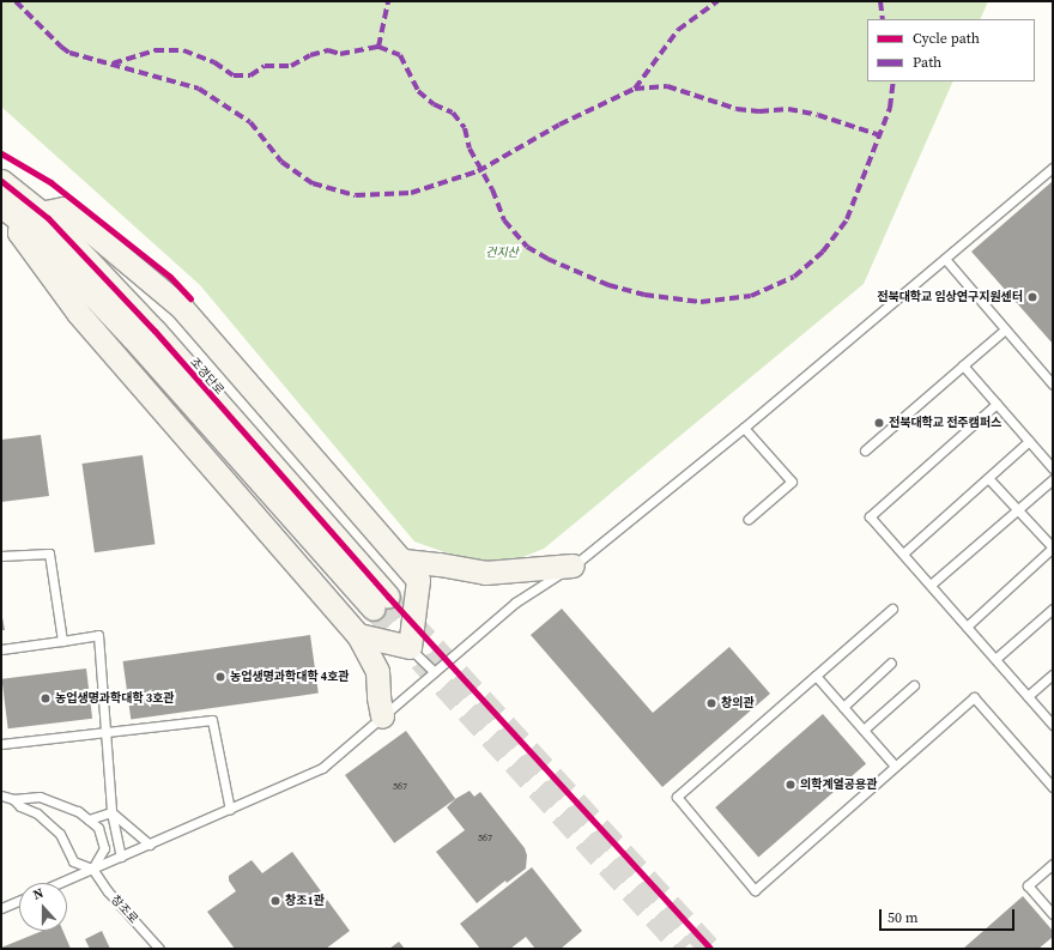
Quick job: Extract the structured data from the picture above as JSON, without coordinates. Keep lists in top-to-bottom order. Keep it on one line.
{"streets":{"lane":["창조로"],"cycle path":["조경단로"]},"parks":["건지산"],"places":["전북대학교 임상연구지원센터","전북대학교 전주캠퍼스","농업생명과학대학 4호관","농업생명과학대학 3호관","창의관","의학계열공용관","창조1관"],"house_numbers":["567","567"],"legend":["Cycle path","Path"],"scale_bar":"50 m","north":"top"}
